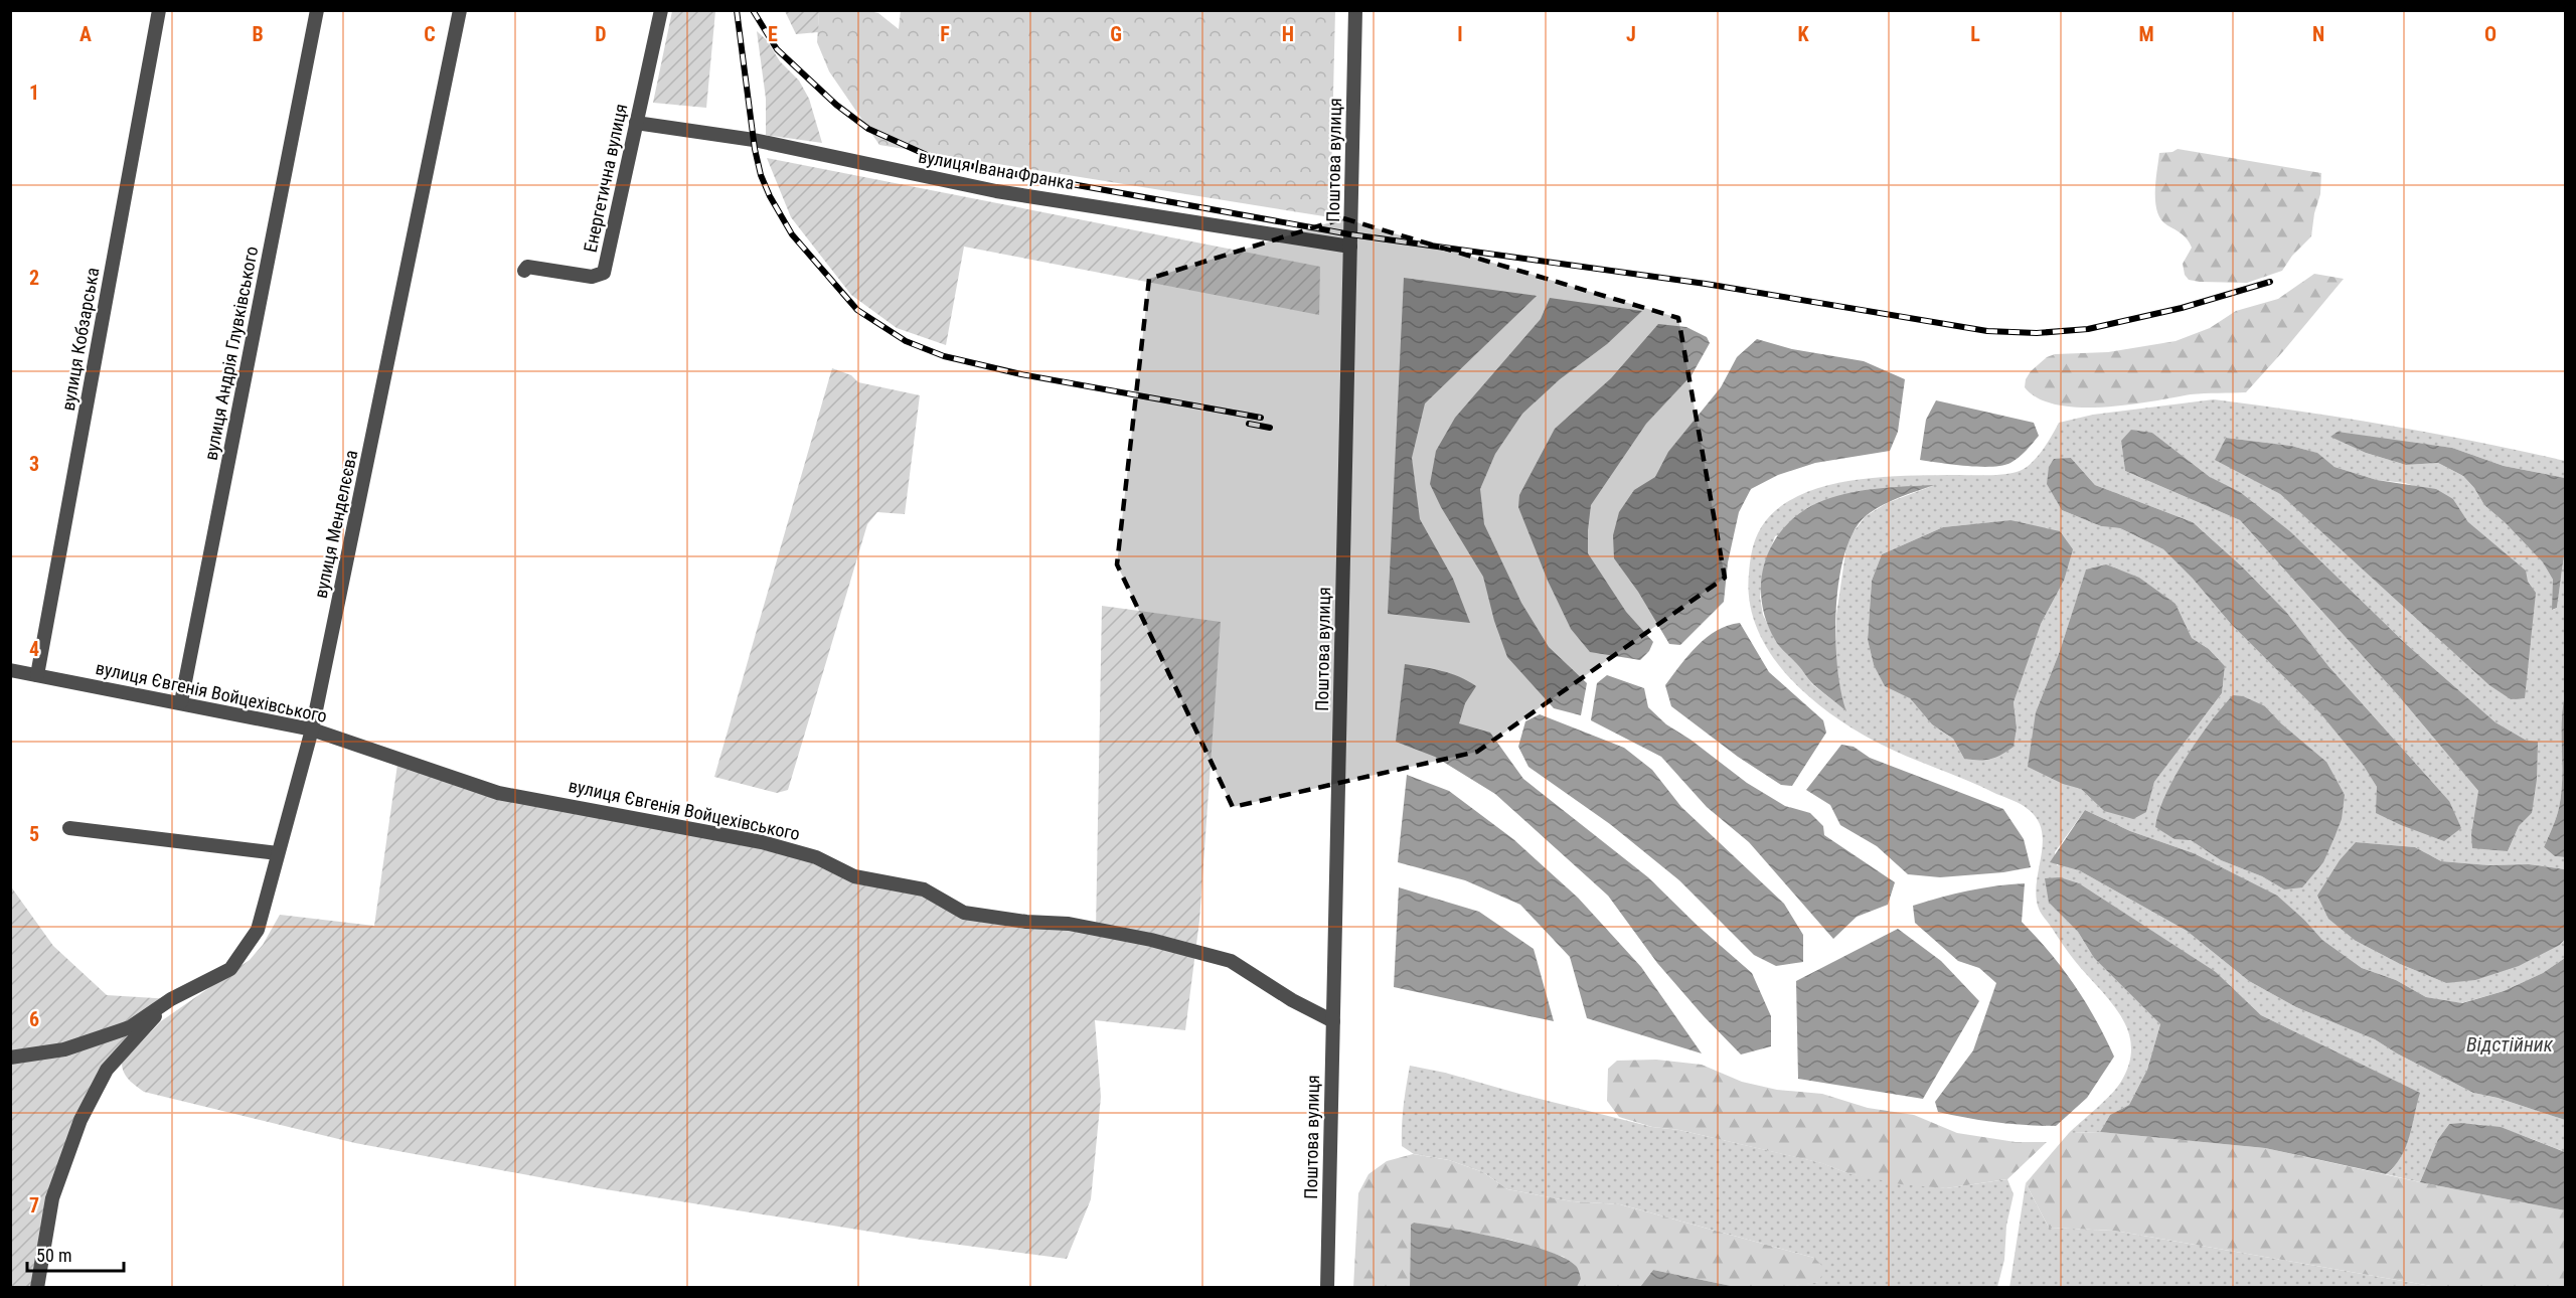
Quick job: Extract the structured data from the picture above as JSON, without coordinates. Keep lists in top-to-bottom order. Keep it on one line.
{"streets":{"street":["Поштова вулиця","вулиця Івана Франка","Енергетична вулиця","вулиця Кобзарська","вулиця Андрія Глувківського","вулиця Менделєєва","вулиця Євгенія Войцехівського"]},"crossings":[["Поштова вулиця","вулиця Івана Франка"],["Поштова вулиця","вулиця Євгенія Войцехівського"],["вулиця Івана Франка","Енергетична вулиця"],["вулиця Кобзарська","вулиця Євгенія Войцехівського"],["вулиця Андрія Глувківського","вулиця Євгенія Войцехівського"],["вулиця Менделєєва","вулиця Євгенія Войцехівського"]],"water":["Відстійник"],"scale_bar":"50 m","grid":{"columns":["A","B","C","D","E","F","G","H","I","J","K","L","M","N","O"],"rows":["1","2","3","4","5","6","7"]}}
